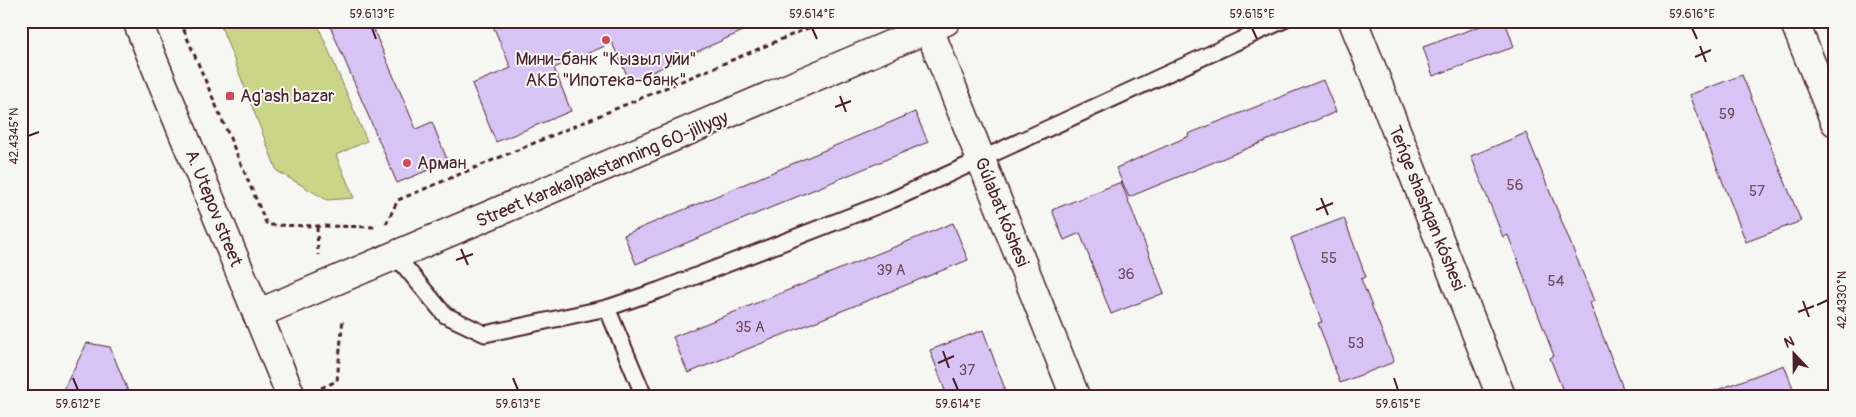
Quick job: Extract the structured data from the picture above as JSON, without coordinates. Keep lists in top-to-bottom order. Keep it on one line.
{"streets":{"street":["Street Karakalpakstanning 60-jillygy","A. Utepov street","Teńge shashqan kóshesi","Gúlabat kóshesi"]},"crossings":[["Street Karakalpakstanning 60-jillygy","A. Utepov street"],["Street Karakalpakstanning 60-jillygy","Gúlabat kóshesi"]],"places":{"other":["Мини-банк \"Кызыл уйи\" АКБ \"Ипотека-банк\"","Арман"],"transit":["Ag'ash bazar"]},"house_numbers":["59","56","57","55","39 А","36","54","35 А","53","37"],"north":"top","coordinates":["59.613°E","59.614°E","59.615°E","59.616°E","42.4345°N","42.4330°N","59.612°E"]}
